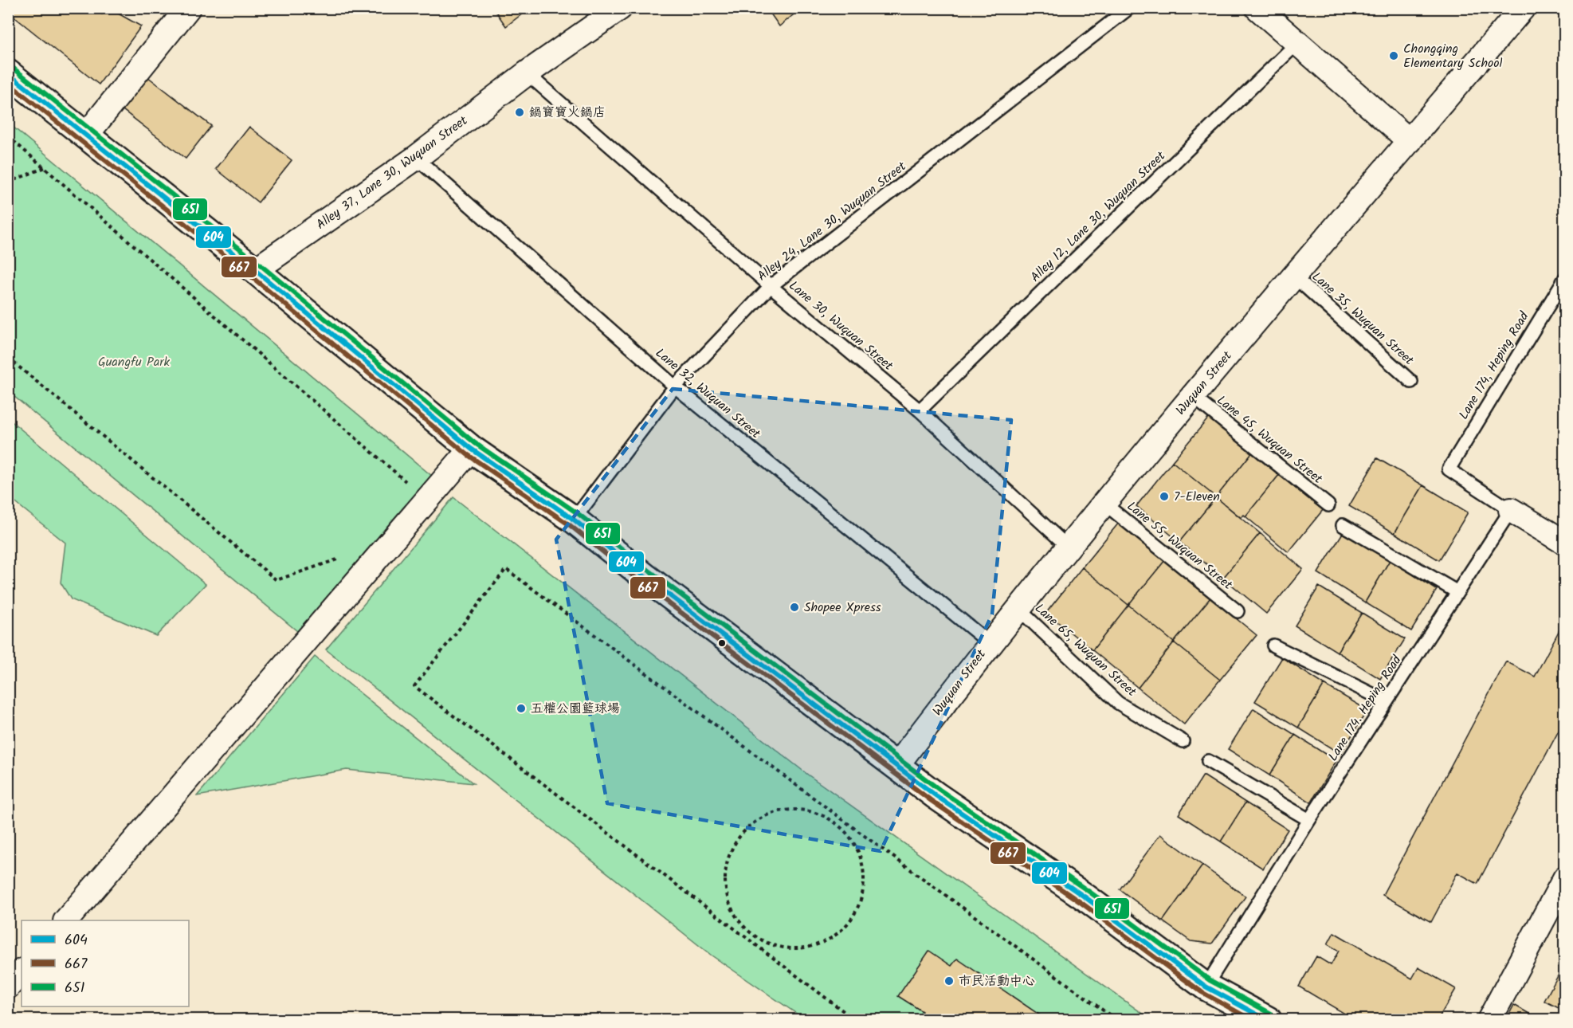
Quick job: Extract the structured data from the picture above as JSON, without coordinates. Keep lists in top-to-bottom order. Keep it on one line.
{"streets":{"street":["Alley 37, Lane 30, Wuquan Street","Wuquan Street"],"lane":["Alley 12, Lane 30, Wuquan Street","Alley 24, Lane 30, Wuquan Street","Lane 35, Wuquan Street","Lane 30, Wuquan Street","Lane 32, Wuquan Street","Lane 45, Wuquan Street","Lane 55, Wuquan Street","Lane 65, Wuquan Street","Lane 174. Heping Road"]},"crossings":[["Alley 37, Lane 30, Wuquan Street","Lane 30, Wuquan Street"],["Alley 37, Lane 30, Wuquan Street","Lane 32, Wuquan Street"],["Alley 12, Lane 30, Wuquan Street","Lane 30, Wuquan Street"],["Alley 24, Lane 30, Wuquan Street","Lane 30, Wuquan Street"],["Alley 24, Lane 30, Wuquan Street","Lane 32, Wuquan Street"],["Lane 35, Wuquan Street","Wuquan Street"],["Lane 30, Wuquan Street","Wuquan Street"],["Wuquan Street","Lane 32, Wuquan Street"],["Wuquan Street","Lane 45, Wuquan Street"],["Wuquan Street","Lane 55, Wuquan Street"],["Wuquan Street","Lane 65, Wuquan Street"]],"parks":["Guangfu Park"],"places":["Chongqing Elementary School","鍋寶寶火鍋店","7-Eleven","Shopee Xpress","五權公園籃球場","市民活動中心"],"lines":["transit line 651","transit line 604","transit line 667"],"legend":["604","667","651"]}
